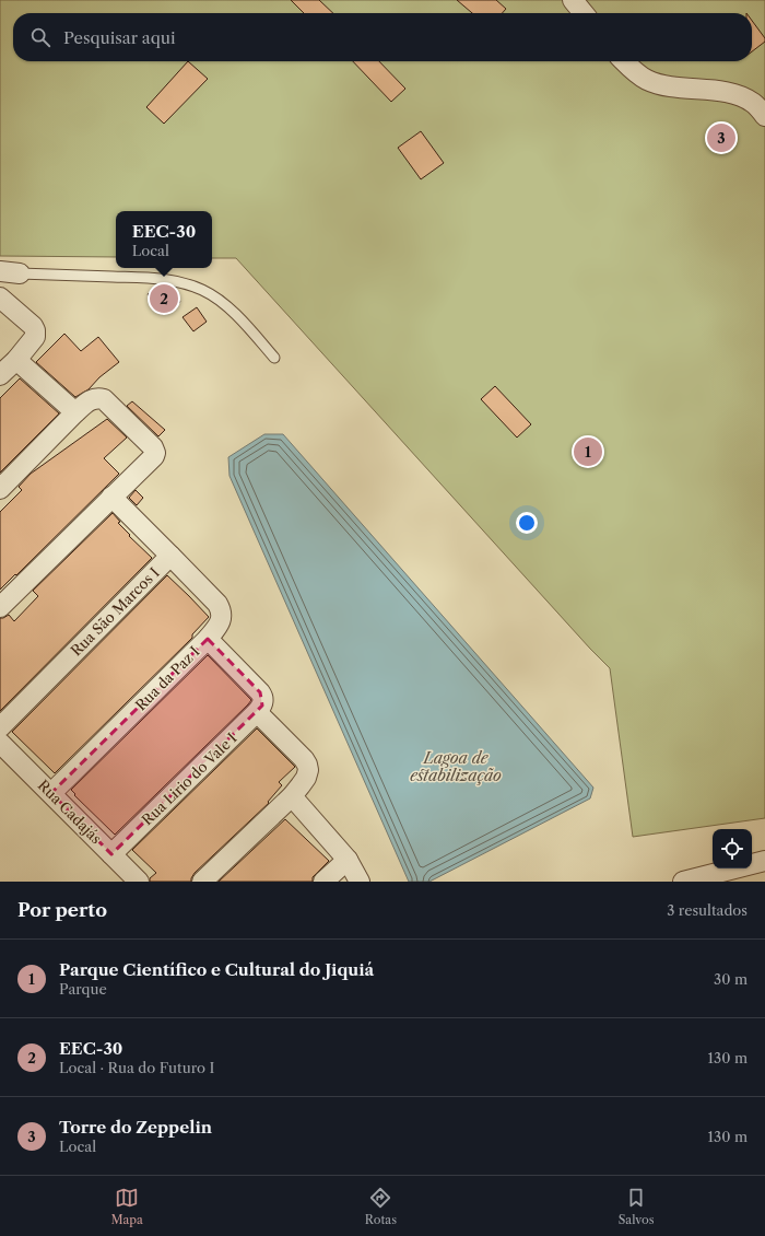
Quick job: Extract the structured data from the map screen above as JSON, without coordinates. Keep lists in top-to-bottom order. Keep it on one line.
{"streets":{"street":["Rua São Marcos I","Rua da Paz I","Rua Lirio do Vale I","Rua Cadajás"]},"crossings":[["Rua São Marcos I","Rua da Paz I"],["Rua da Paz I","Rua Cadajás"],["Rua Lirio do Vale I","Rua Cadajás"]],"water":["Lagoa de estabilização"],"page":{"search":"Pesquisar aqui","pins":["3","2","1"],"popup":["EEC-30","Local"],"heading":["Por perto","3 resultados"],"list":[{"mark":"1","name":"Parque Científico e Cultural do Jiquiá","note":"Parque","value":"30 m"},{"mark":"2","name":"EEC-30","note":"Local · Rua do Futuro I","value":"130 m"},{"mark":"3","name":"Torre do Zeppelin","note":"Local","value":"130 m"}],"nav":["Mapa","Rotas","Salvos"]}}
